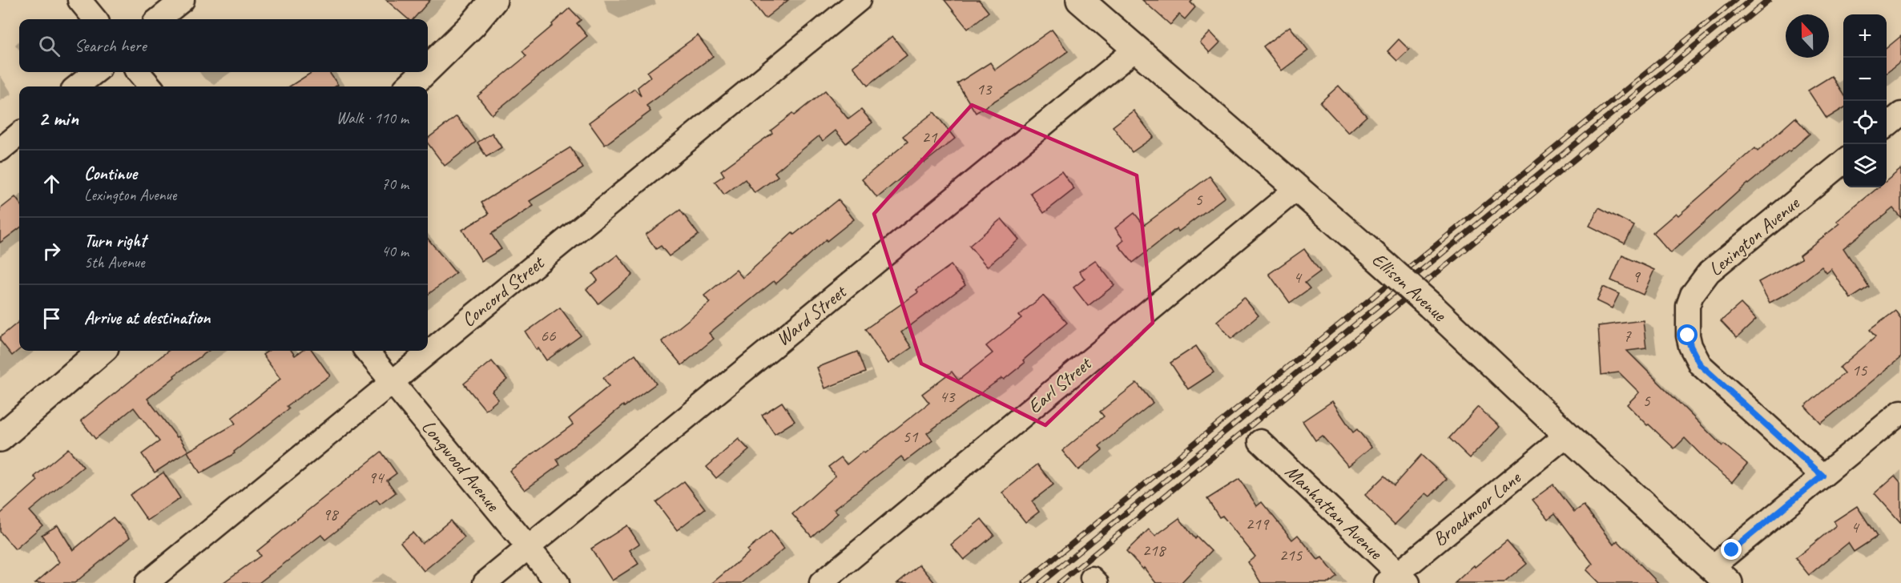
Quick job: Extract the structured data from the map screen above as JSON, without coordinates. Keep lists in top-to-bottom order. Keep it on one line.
{"streets":{"street":["Lexington Avenue","Ellison Avenue","Concord Street","Ward Street","Earl Street","Longwood Avenue","Broadmoor Lane","Manhattan Avenue"]},"crossings":[["Ellison Avenue","Ward Street"],["Ellison Avenue","Earl Street"],["Ellison Avenue","Broadmoor Lane"],["Concord Street","Longwood Avenue"],["Ward Street","Longwood Avenue"],["Broadmoor Lane","Manhattan Avenue"]],"house_numbers":["13","21","5","9","4","66","7","15","43","5","51","94","98","219","4","218","215"],"north":"top","page":{"map_buttons":["+","−"],"search":"Search here","heading":["2 min","Walk · 110 m"],"list":[["Continue","Lexington Avenue","70 m"],["Turn right","5th Avenue","40 m"],"Arrive at destination"]}}
